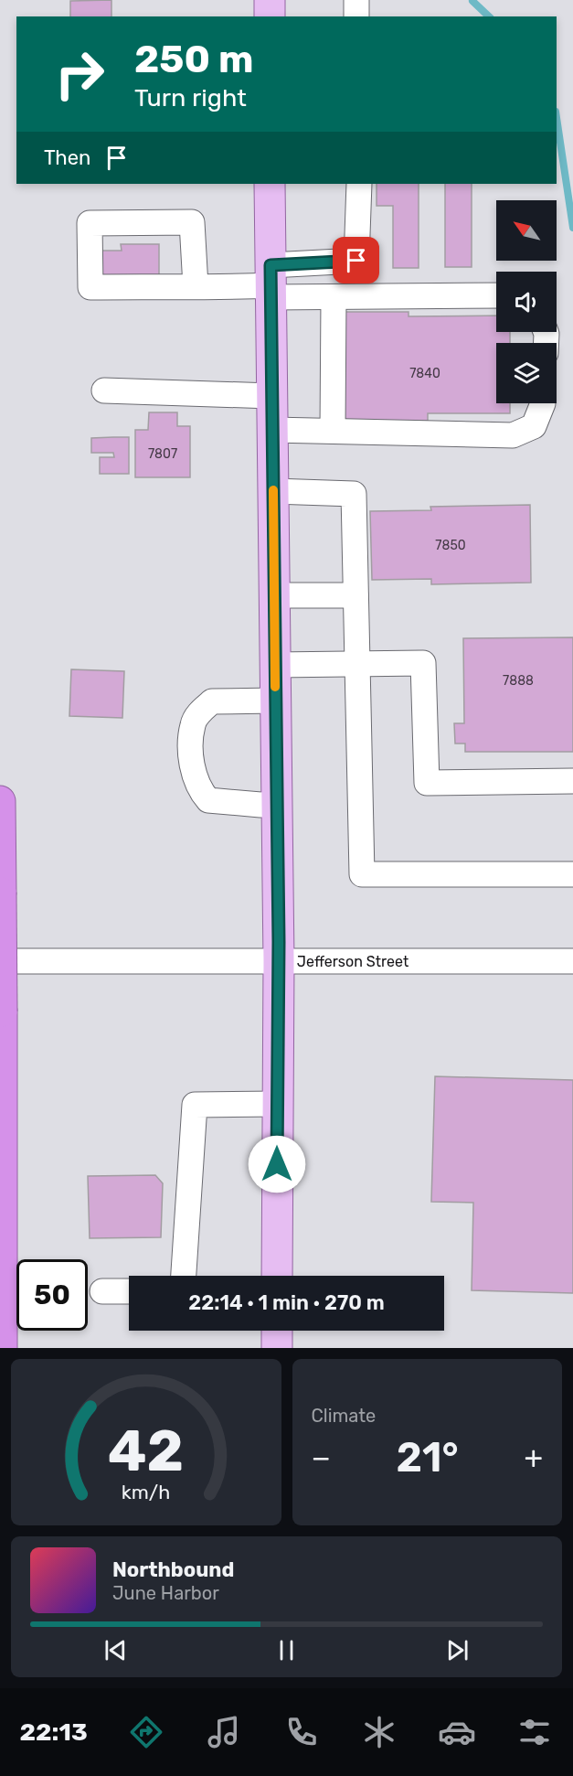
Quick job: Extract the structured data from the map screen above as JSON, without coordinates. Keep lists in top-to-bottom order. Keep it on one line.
{"streets":{"street":["Jefferson Street"]},"house_numbers":["7840","7807","7850","7888"],"north":"top left","page":{"turn":["250 m","Turn right"],"then":"Then","limit":"50","trip":"22:14 · 1 min · 270 m","tile":"Climate","heat":["−","21°","+"],"song":["Northbound","June Harbor"],"tabs":"22:13","gauge":["42","km/h"]}}
